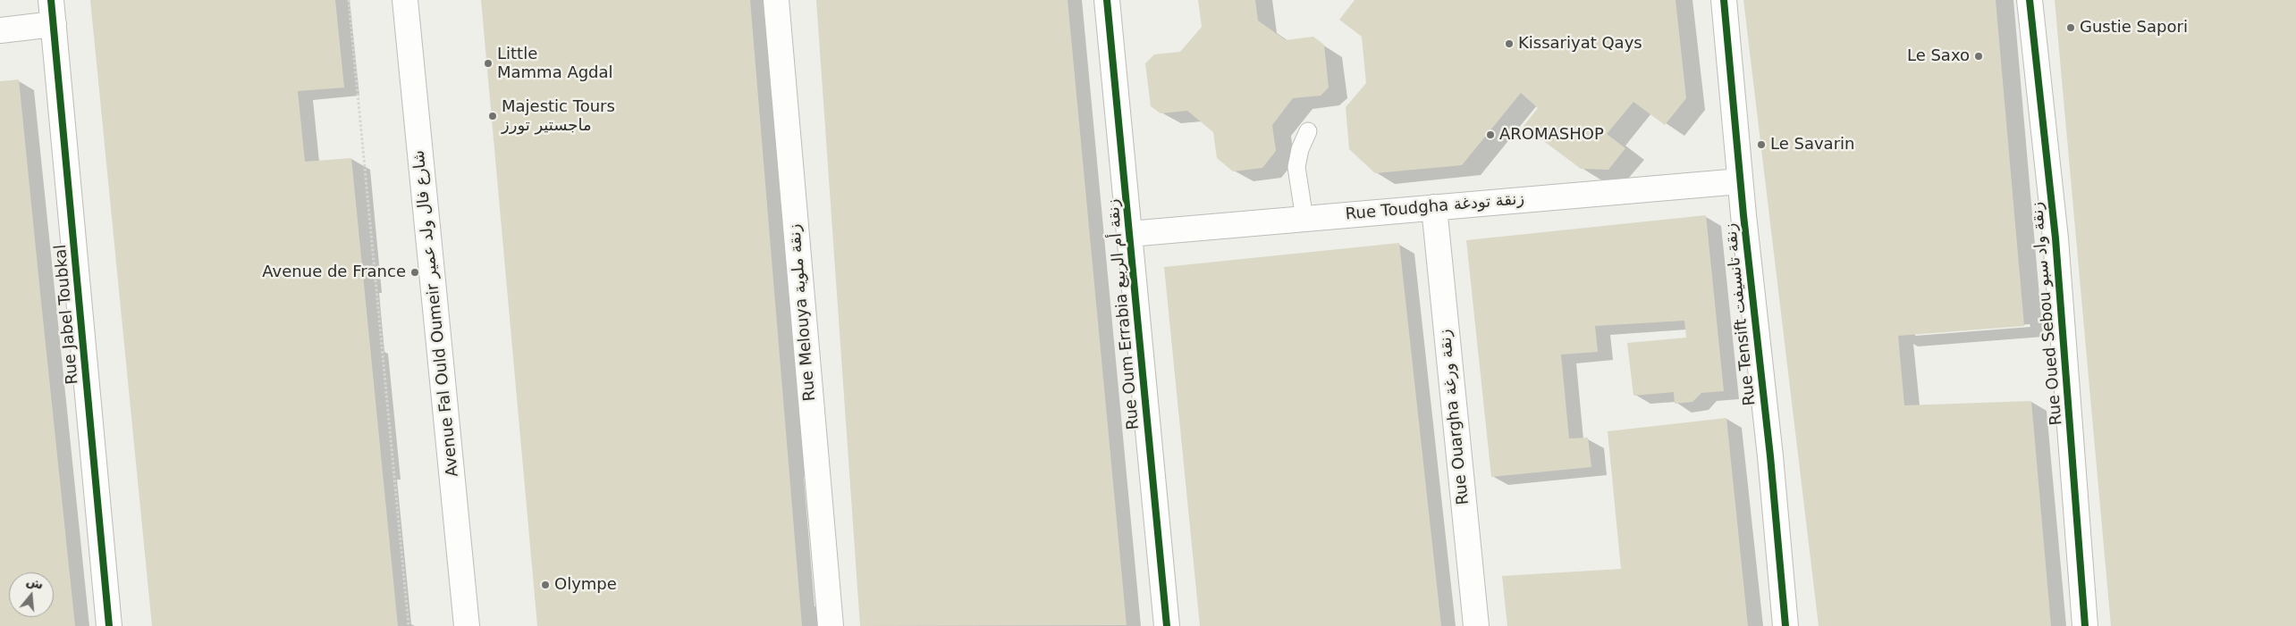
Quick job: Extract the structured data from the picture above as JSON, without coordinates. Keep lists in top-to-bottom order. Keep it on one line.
{"streets":{"street":["Rue Toudgha زنقة تودغة","Rue Melouya زنقة ملوية","Avenue Fal Ould Oumeir شارع فال ولد عمير","Rue Oued Sebou زنقة واد سبو","Rue Jabel Toubkal","Rue Oum Errabia زنقة أم الربيع","Rue Tensift زنقة تانسيفت","Rue Ouargha زنقة ورغة"]},"crossings":[["Rue Toudgha زنقة تودغة","Rue Oum Errabia زنقة أم الربيع"],["Rue Toudgha زنقة تودغة","Rue Tensift زنقة تانسيفت"],["Rue Toudgha زنقة تودغة","Rue Ouargha زنقة ورغة"]],"places":["Gustie Sapori","Kissariyat Qays","Le Saxo","Little Mamma Agdal","Majestic Tours ماجستير تورز","AROMASHOP","Le Savarin","Avenue de France","Olympe"],"north":"top"}
